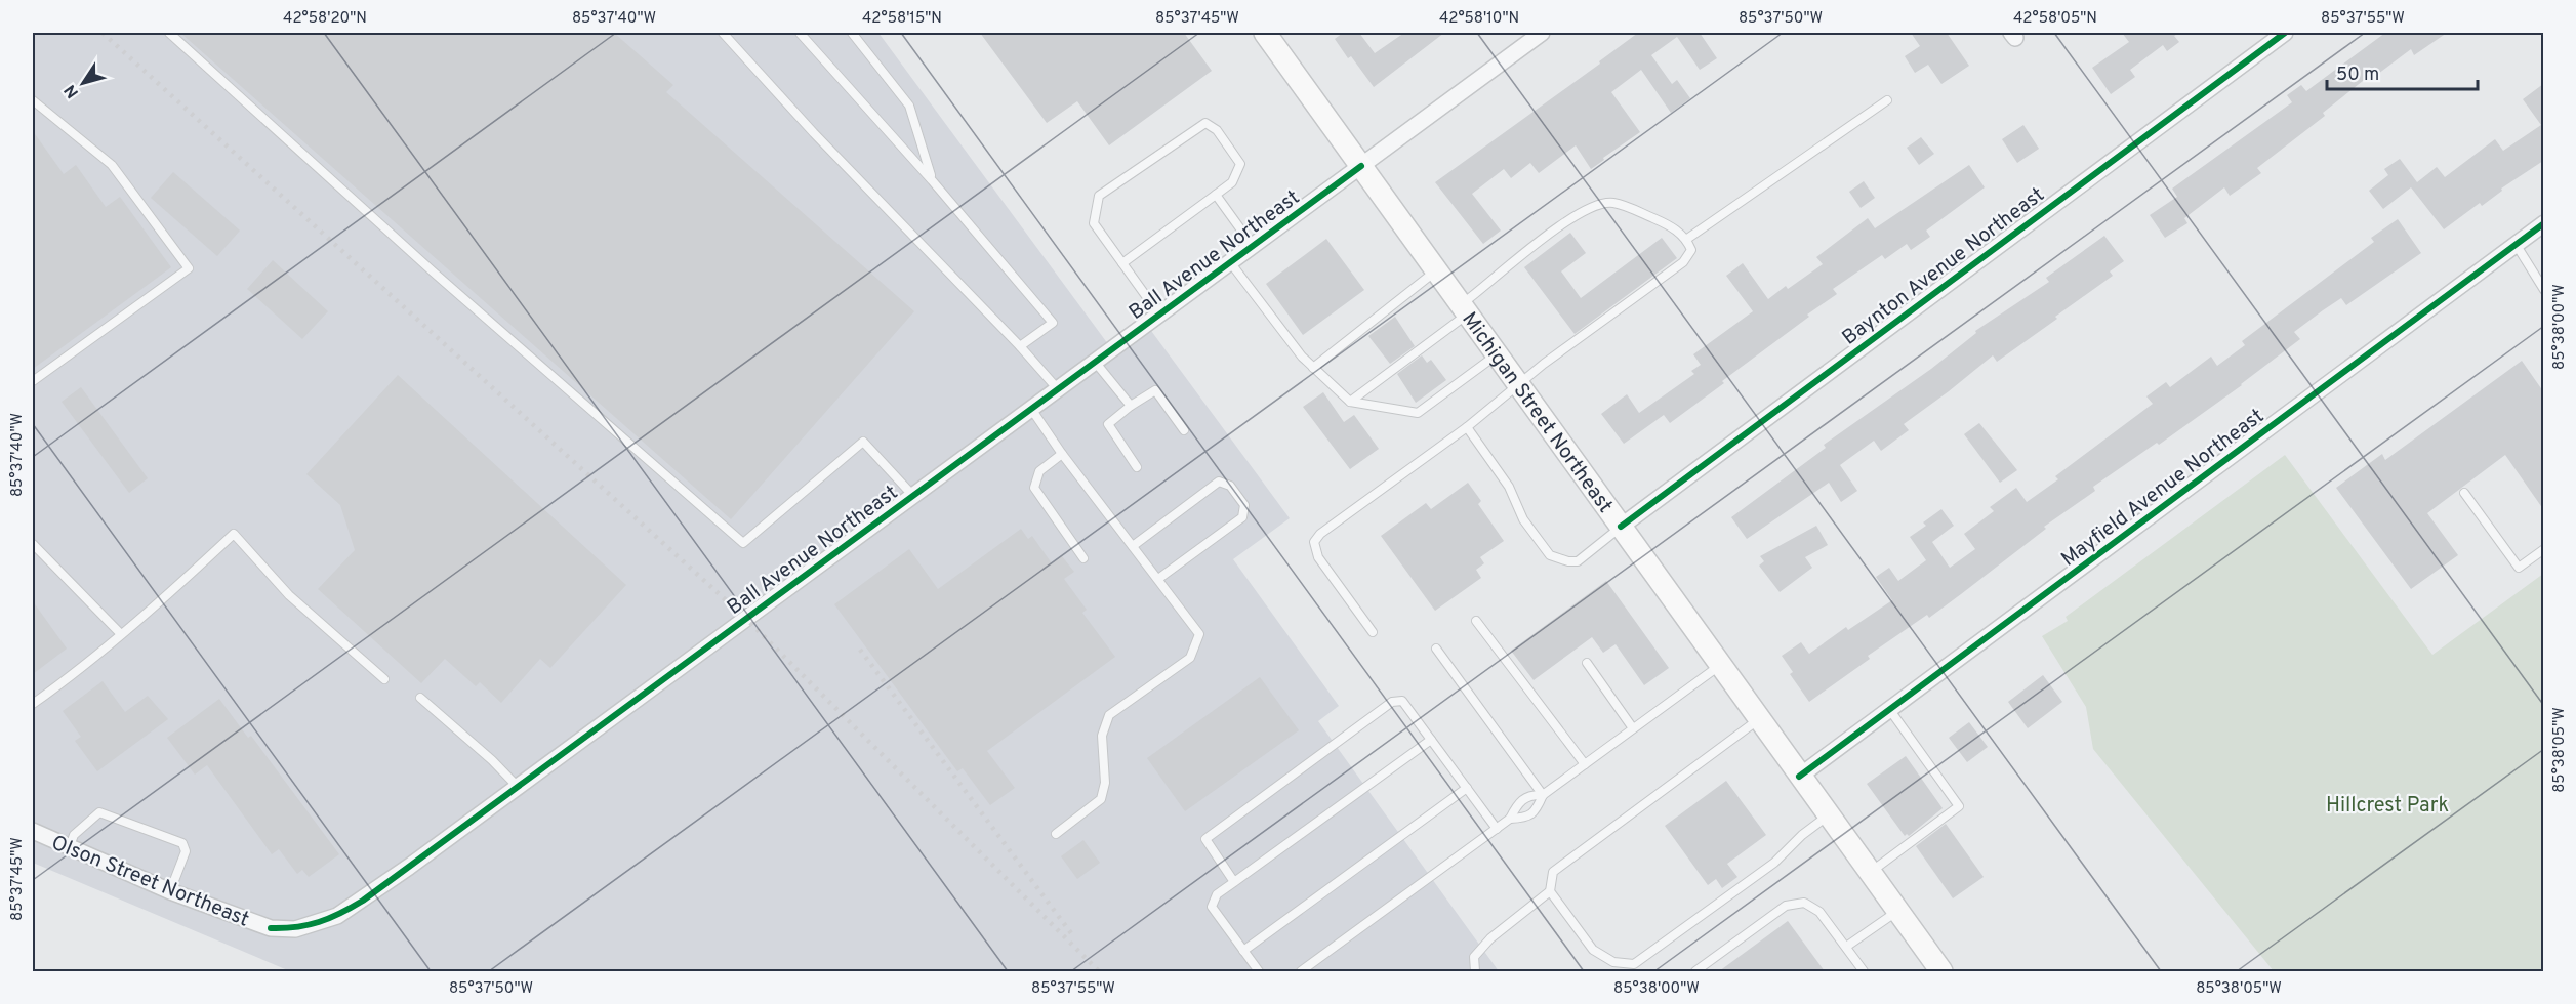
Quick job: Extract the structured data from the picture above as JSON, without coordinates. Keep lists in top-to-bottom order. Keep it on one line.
{"streets":{"main road":["Michigan Street Northeast"],"street":["Ball Avenue Northeast","Baynton Avenue Northeast","Mayfield Avenue Northeast","Olson Street Northeast"]},"crossings":[["Ball Avenue Northeast","Michigan Street Northeast"],["Ball Avenue Northeast","Olson Street Northeast"],["Baynton Avenue Northeast","Michigan Street Northeast"],["Michigan Street Northeast","Mayfield Avenue Northeast"]],"parks":["Hillcrest Park"],"scale_bar":"50 m","north":"bottom left","coordinates":["42°58'20\"N","85°37'40\"W","42°58'15\"N","85°37'45\"W","42°58'10\"N","85°37'50\"W","42°58'05\"N","85°37'55\"W","85°38'00\"W","85°38'05\"W"]}
